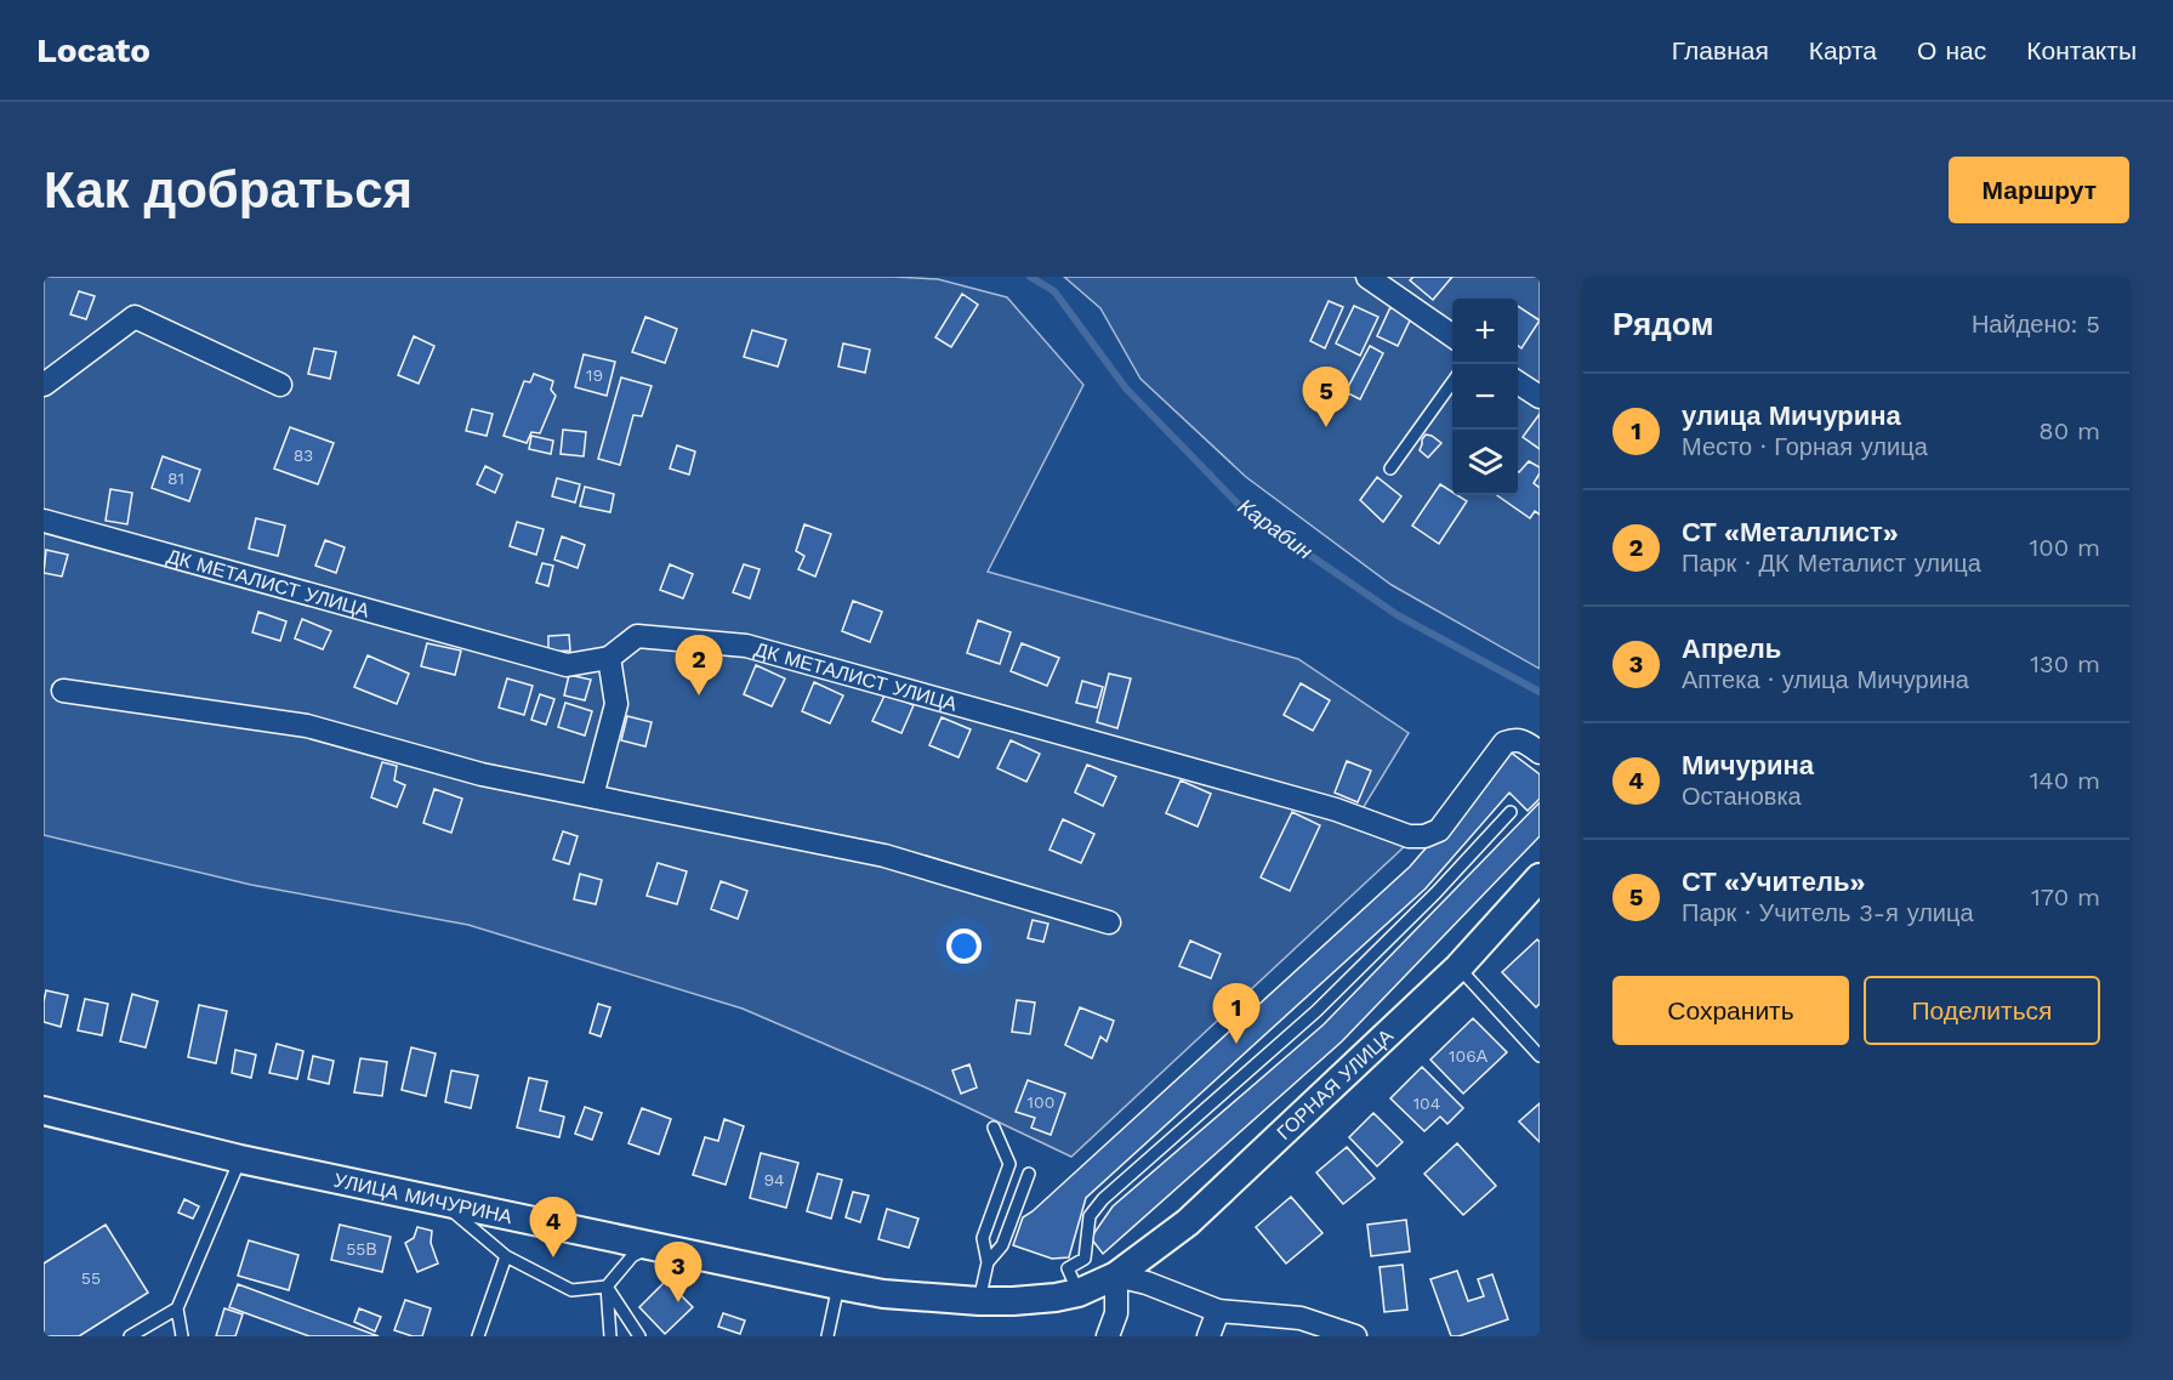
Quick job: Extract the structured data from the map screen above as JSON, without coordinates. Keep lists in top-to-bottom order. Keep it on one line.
{"streets":{"street":["ДК МЕТАЛИСТ УЛИЦА","ГОРНАЯ УЛИЦА","УЛИЦА МИЧУРИНА"]},"crossings":[["ГОРНАЯ УЛИЦА","УЛИЦА МИЧУРИНА"]],"water":["Карабин"],"house_numbers":["19","83","81","106А","100","104","94","55В","55"],"page":{"header":"Locato","nav":["Главная","Карта","О нас","Контакты"],"buttons":["Маршрут",["Сохранить","Поделиться"]],"title":"Как добраться","heading":["Рядом","Найдено: 5"],"map_buttons":["+","−"],"pins":["5","2","1","4","3"],"list":[{"mark":"1","name":"улица Мичурина","note":"Место · Горная улица","value":"80 m"},{"mark":"2","name":"СТ «Металлист»","note":"Парк · ДК Металист улица","value":"100 m"},{"mark":"3","name":"Апрель","note":"Аптека · улица Мичурина","value":"130 m"},{"mark":"4","name":"Мичурина","note":"Остановка","value":"140 m"},{"mark":"5","name":"СТ «Учитель»","note":"Парк · Учитель 3-я улица","value":"170 m"}]}}
